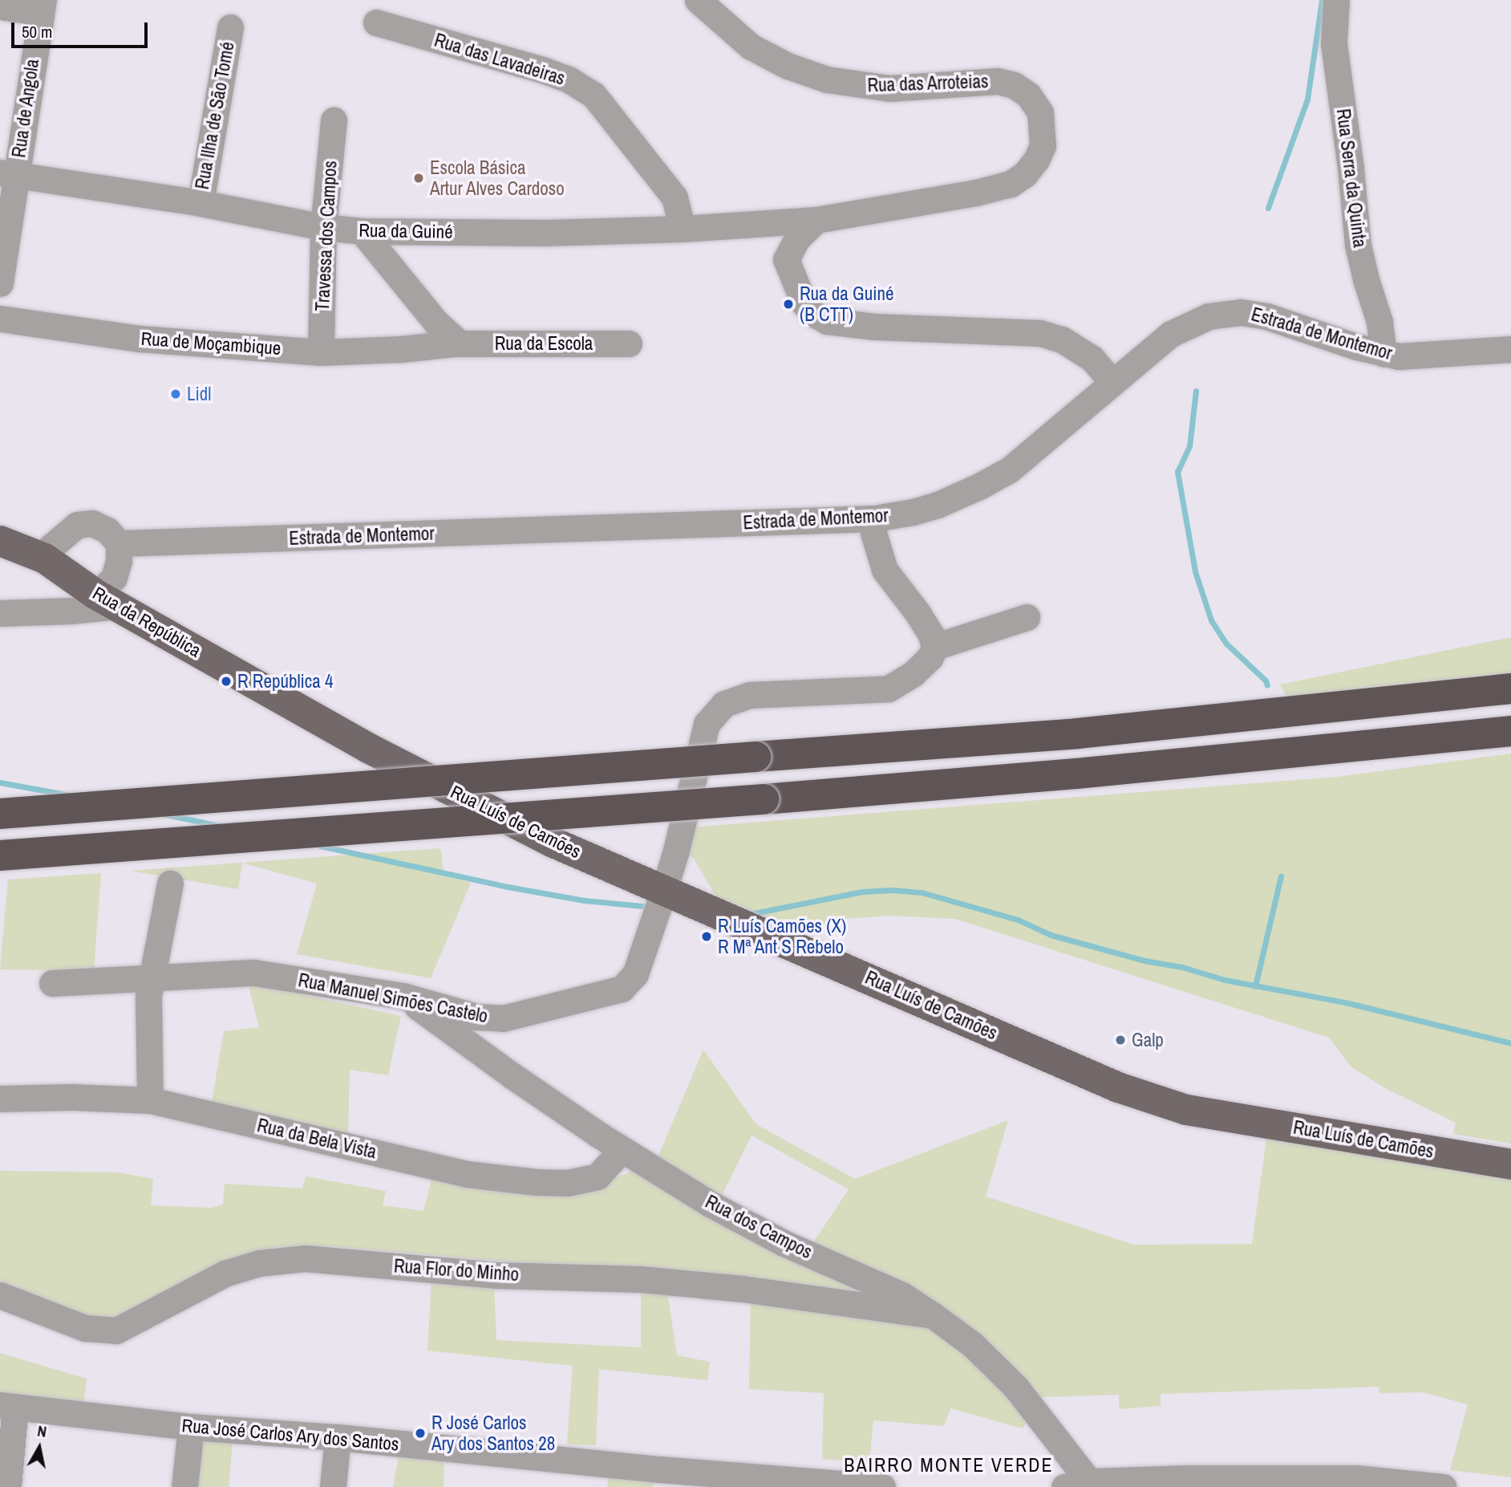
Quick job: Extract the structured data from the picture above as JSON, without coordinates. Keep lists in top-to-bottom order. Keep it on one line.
{"streets":{"main road":["Rua da República","Rua Luís de Camões"],"street":["Rua das Lavadeiras","Rua das Arroteias","Rua de Angola","Rua Ilha de São Tomé","Rua Serra da Quinta","Rua da Guiné","Travessa dos Campos","Estrada de Montemor","Rua de Moçambique","Rua da Escola","Rua Manuel Simões Castelo","Rua da Bela Vista","Rua dos Campos","Rua Flor do Minho","Rua José Carlos Ary dos Santos"]},"crossings":[["Rua das Lavadeiras","Rua da Guiné"],["Rua das Arroteias","Rua da Guiné"],["Rua de Angola","Rua da Guiné"],["Rua Ilha de São Tomé","Rua da Guiné"],["Rua Serra da Quinta","Estrada de Montemor"],["Rua da Guiné","Travessa dos Campos"],["Travessa dos Campos","Rua de Moçambique"],["Rua de Moçambique","Rua da Escola"],["Rua da República","Rua Luís de Camões"],["Rua Luís de Camões","Rua Manuel Simões Castelo"],["Rua Manuel Simões Castelo","Rua dos Campos"],["Rua da Bela Vista","Rua dos Campos"],["Rua dos Campos","Rua Flor do Minho"]],"districts":["BAIRRO MONTE VERDE"],"places":["Escola Básica Artur Alves Cardoso","Rua da Guiné (B CTT)","Lidl","R República 4","R Luís Camões (X) R Mª Ant S Rebelo","Galp","R José Carlos Ary dos Santos 28"],"scale_bar":"50 m","north":"top"}
